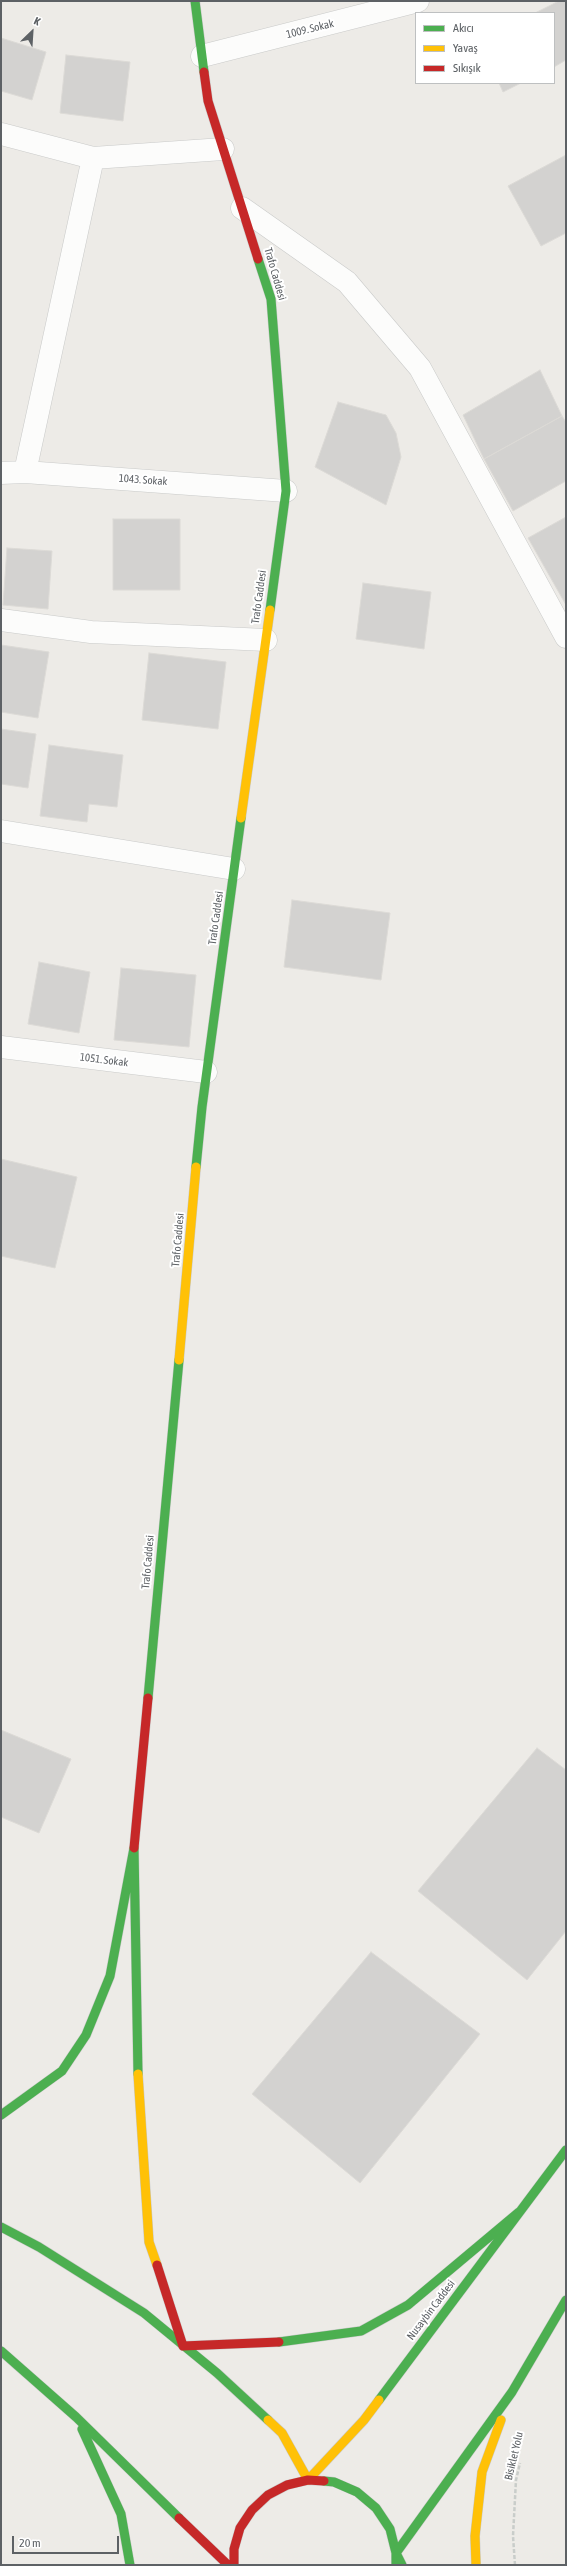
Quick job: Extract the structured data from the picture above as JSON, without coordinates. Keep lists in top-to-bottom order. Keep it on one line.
{"streets":{"street":["1009. Sokak","Trafo Caddesi","1043. Sokak","1051. Sokak","Nusaybin Caddesi"],"path":["Bisiklet Yolu"]},"crossings":[["1009. Sokak","Trafo Caddesi"],["Trafo Caddesi","1043. Sokak"],["Trafo Caddesi","1051. Sokak"]],"legend":["Akıcı","Yavaş","Sıkışık"],"scale_bar":"20 m","north":"top right"}
